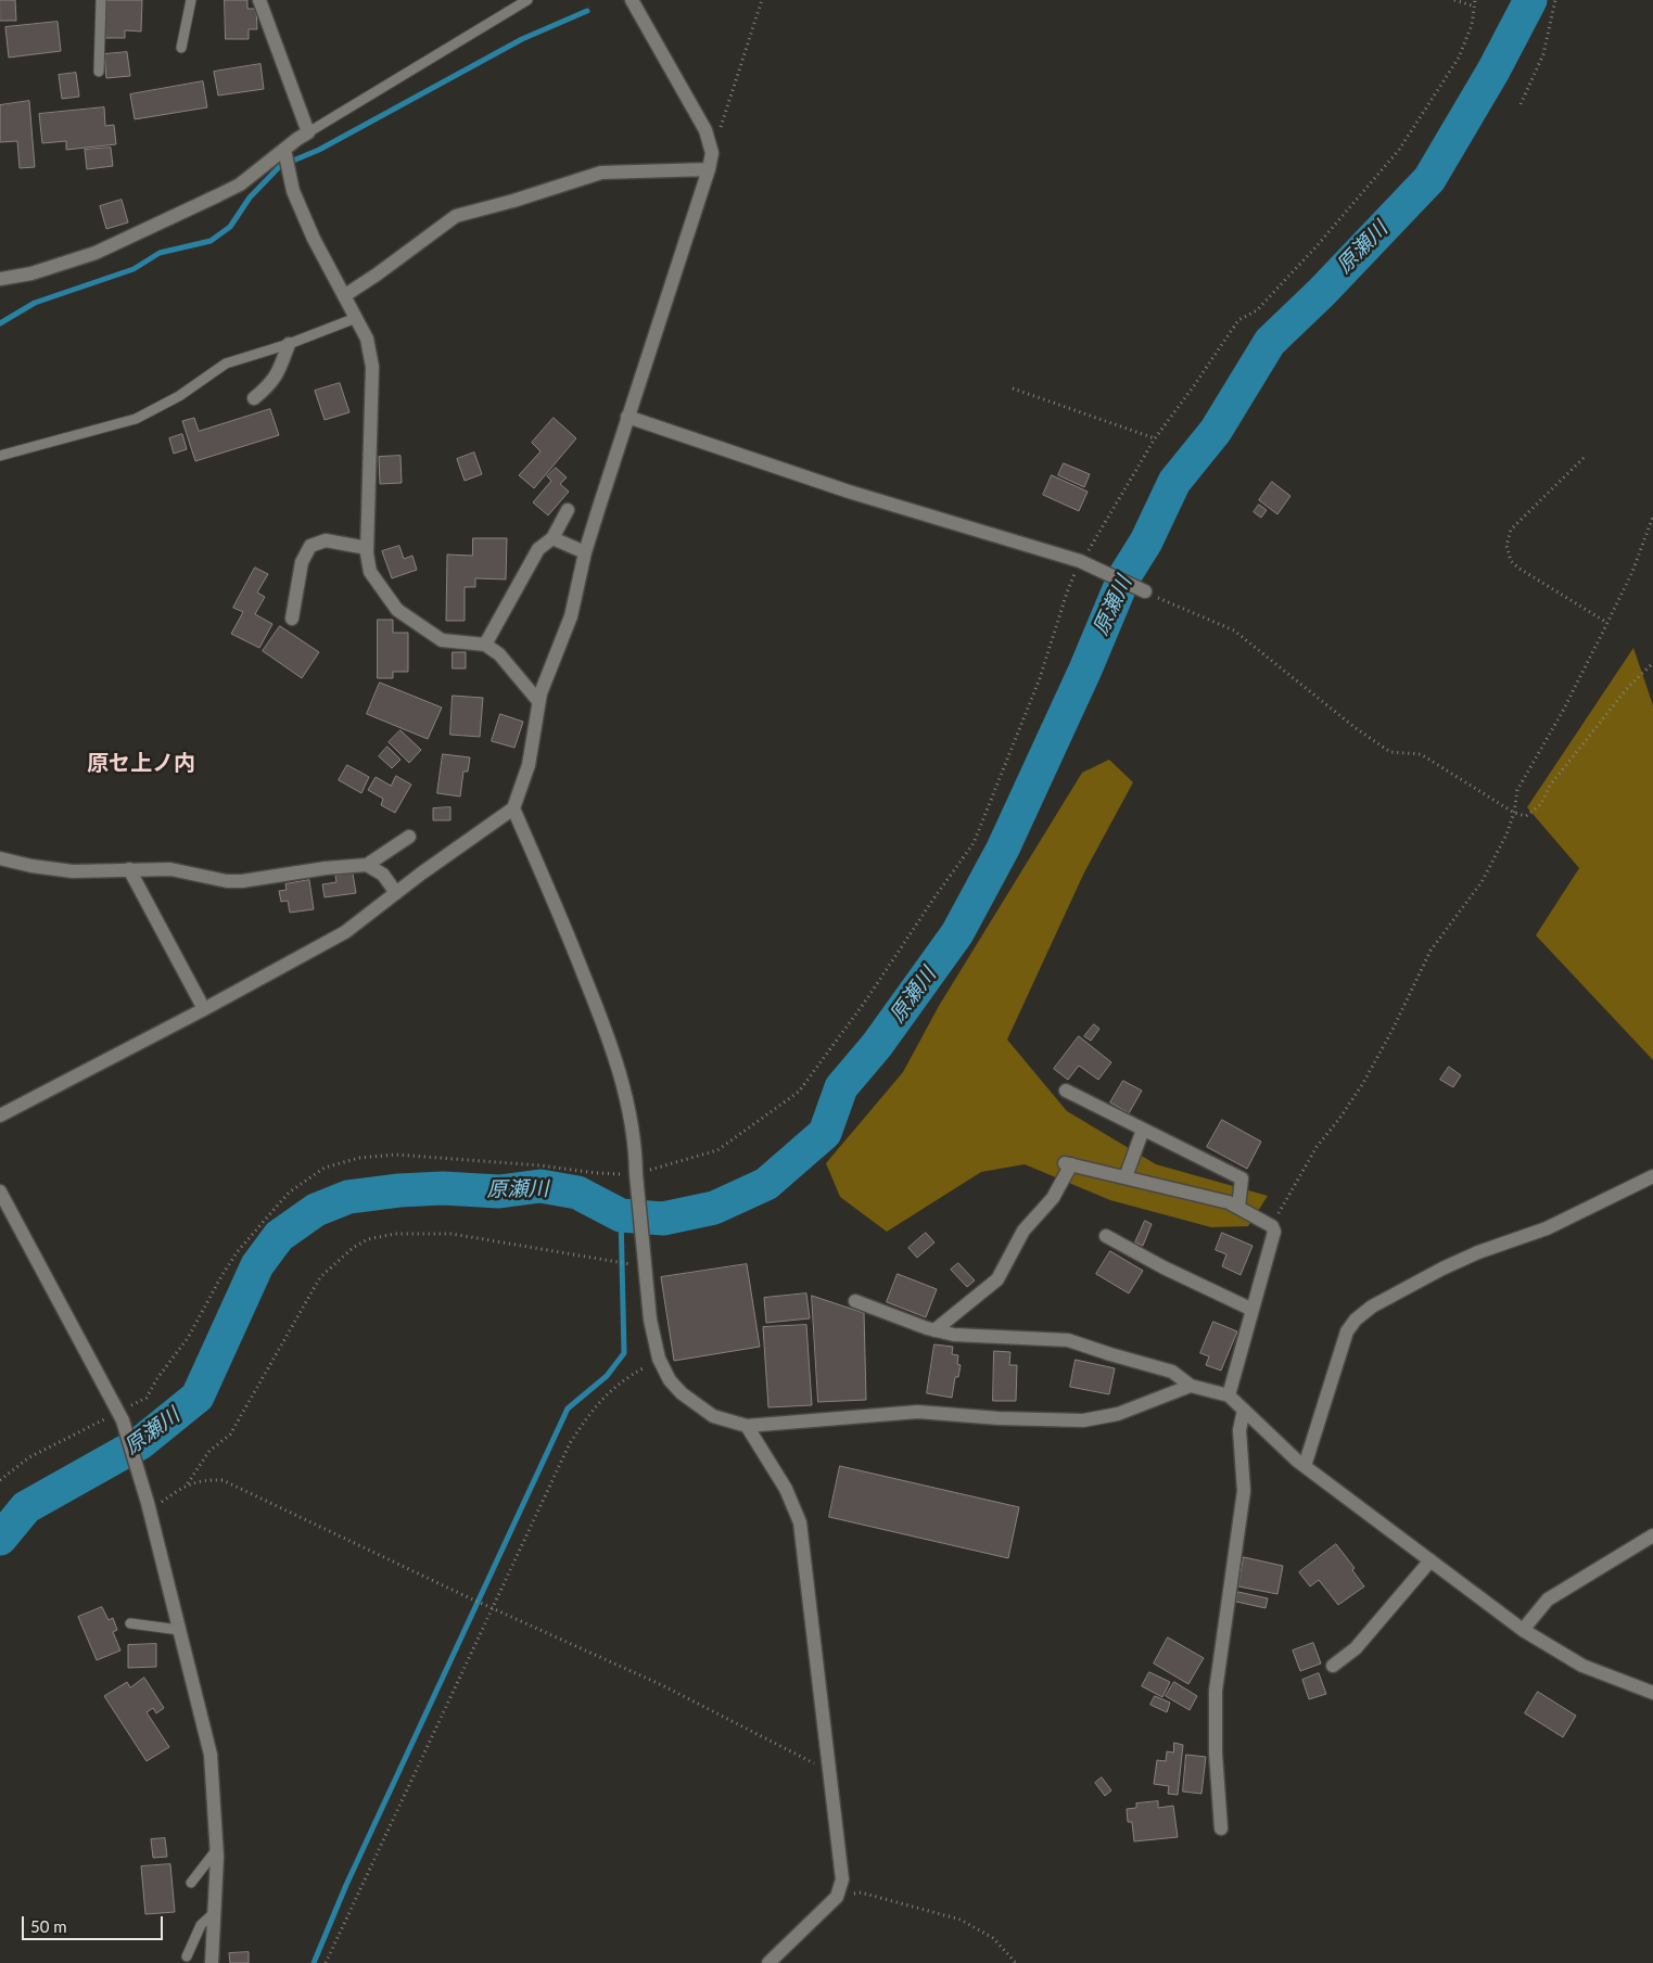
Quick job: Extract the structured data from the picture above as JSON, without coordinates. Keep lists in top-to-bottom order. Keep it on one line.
{"districts":["原セ上ノ内"],"water":["原瀬川"],"scale_bar":"50 m"}
